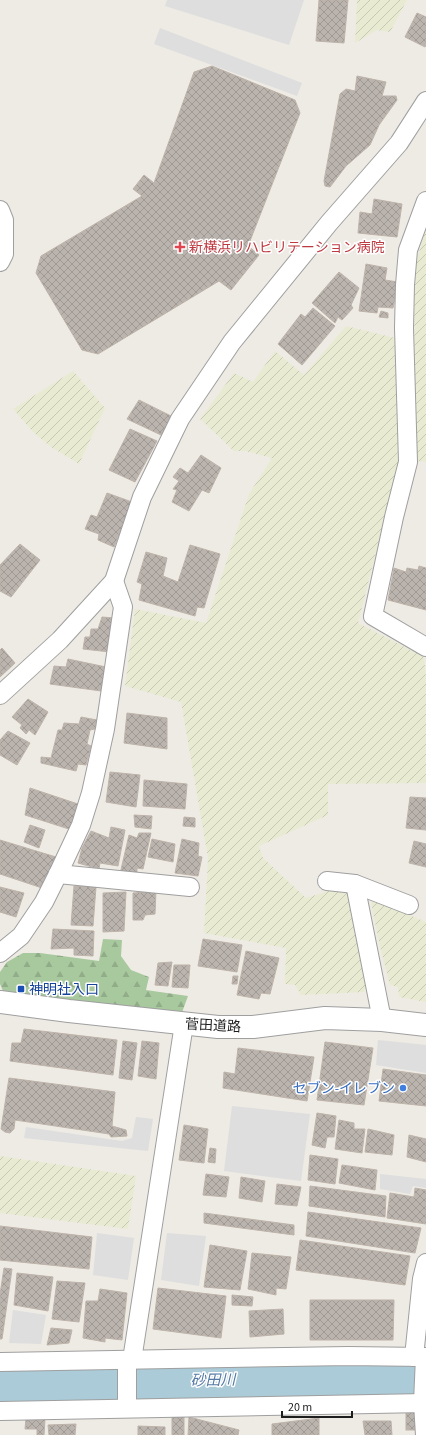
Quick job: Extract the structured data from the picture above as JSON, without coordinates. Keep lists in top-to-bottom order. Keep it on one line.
{"streets":{"street":["菅田道路"]},"water":["砂田川"],"places":{"health":["新横浜リハビリテーション病院"],"transit":["神明社入口"],"other":["セブン-イレブン"]},"scale_bar":"20 m"}
